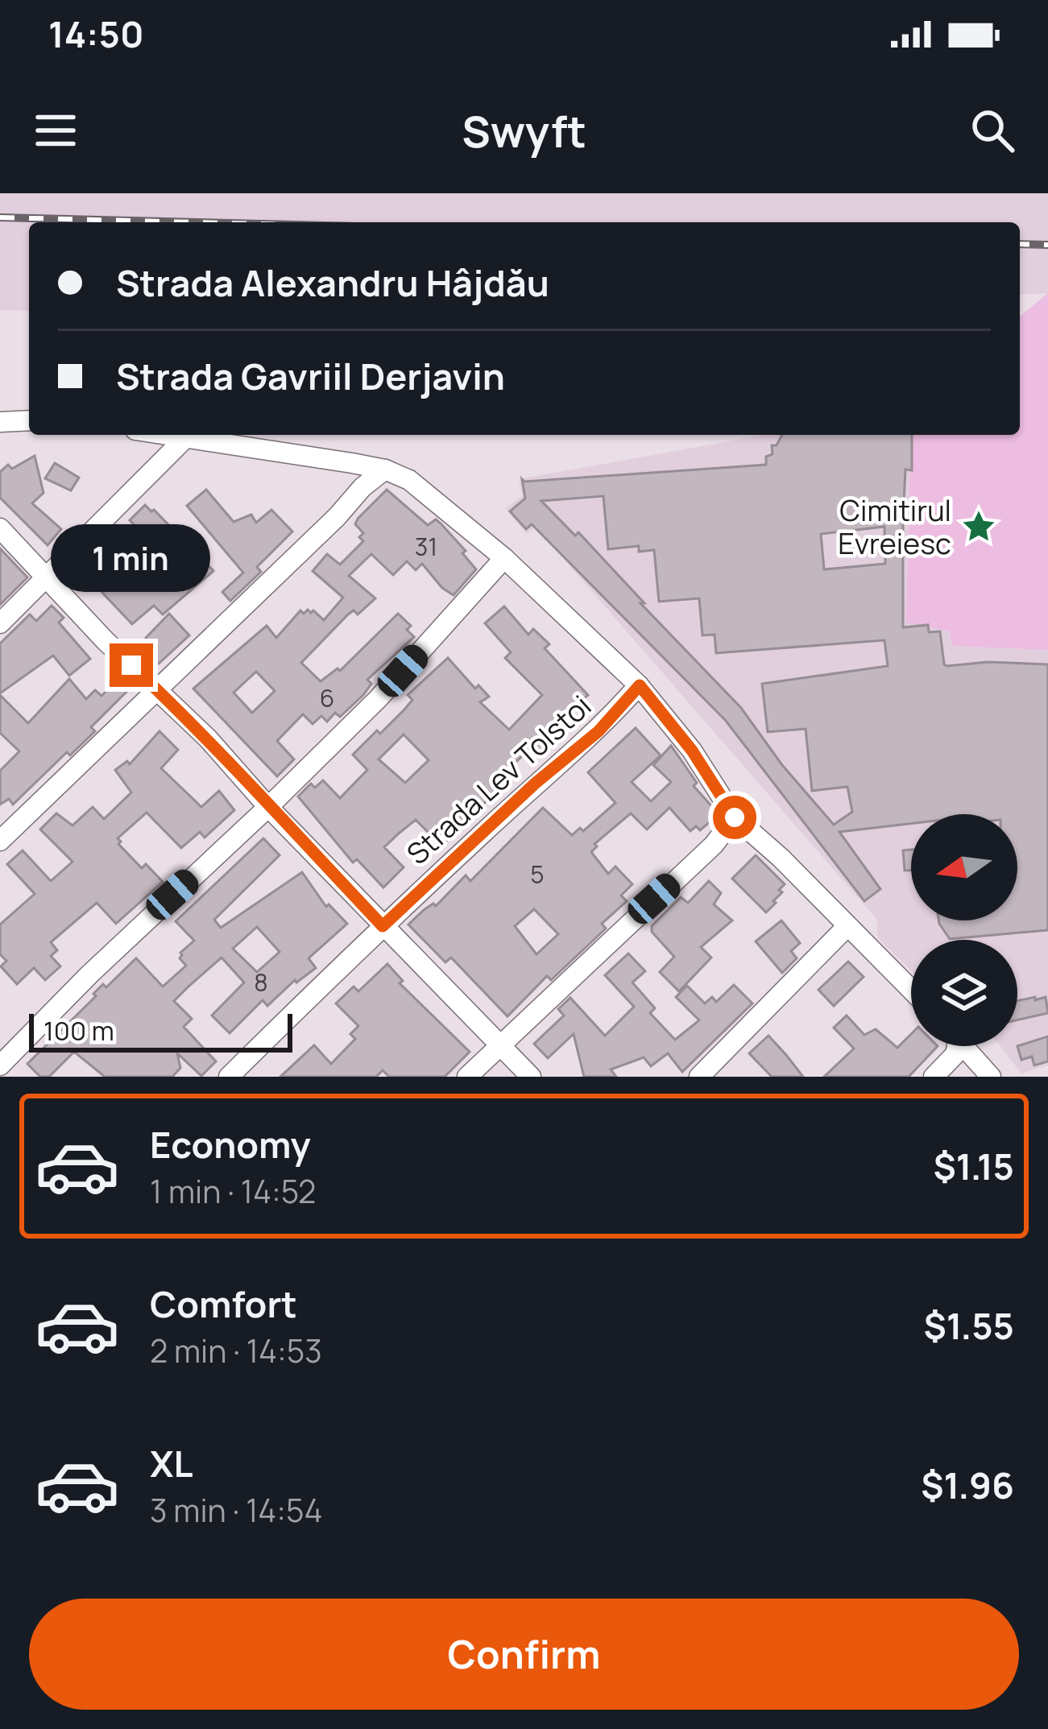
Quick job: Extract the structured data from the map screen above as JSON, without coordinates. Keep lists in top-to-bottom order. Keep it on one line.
{"streets":{"street":["Strada Lev Tolstoi"]},"places":{"place":["Cimitirul Evreiesc"]},"house_numbers":["31","6","5","8"],"scale_bar":"100 m","north":"left","page":{"status":"14:50","header":"Swyft","banner":["Strada Alexandru Hâjdău","Strada Gavriil Derjavin"],"bubble":"1 min","scale":"100 m","list":[{"name":"Economy","note":"1 min · 14:52","value":"$1.15"},{"name":"Comfort","note":"2 min · 14:53","value":"$1.55"},{"name":"XL","note":"3 min · 14:54","value":"$1.96"}],"buttons":"Confirm"}}
